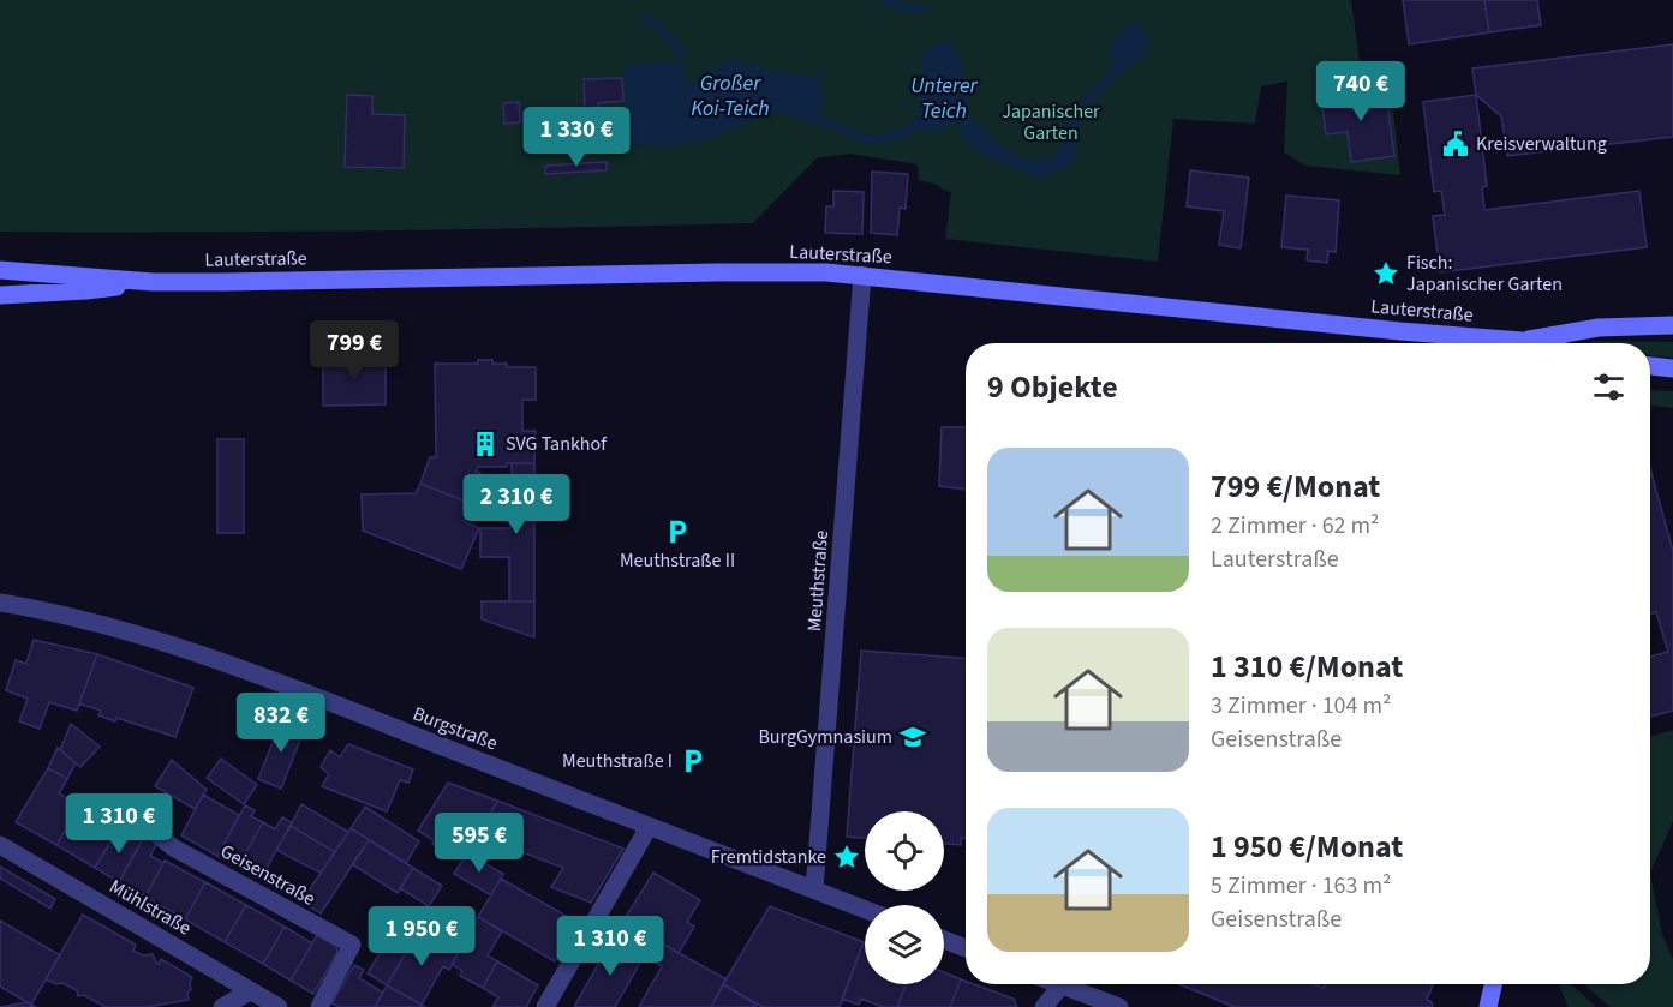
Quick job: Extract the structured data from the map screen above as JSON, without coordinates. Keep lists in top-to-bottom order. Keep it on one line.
{"streets":{"main road":["Lauterstraße"],"street":["Meuthstraße","Burgstraße","Geisenstraße","Mühlstraße"]},"crossings":[["Lauterstraße","Meuthstraße"],["Meuthstraße","Burgstraße"]],"water":["Großer Koi-Teich","Unterer Teich"],"parks":["Japanischer Garten"],"places":{"public building":["Kreisverwaltung"],"place":["Fisch: Japanischer Garten","Fremtidstanke"],"building":["SVG Tankhof"],"parking":["Meuthstraße II","Meuthstraße I"],"school or university":["BurgGymnasium"]},"page":{"price":["740 €","1 330 €","799 €","2 310 €","832 €","1 310 €","595 €","1 950 €","1 310 €"],"heading":"9 Objekte","list":[{"name":"799 €/Monat","note":"2 Zimmer · 62 m² · Lauterstraße"},{"name":"1 310 €/Monat","note":"3 Zimmer · 104 m² · Geisenstraße"},{"name":"1 950 €/Monat","note":"5 Zimmer · 163 m² · Geisenstraße"}]}}
